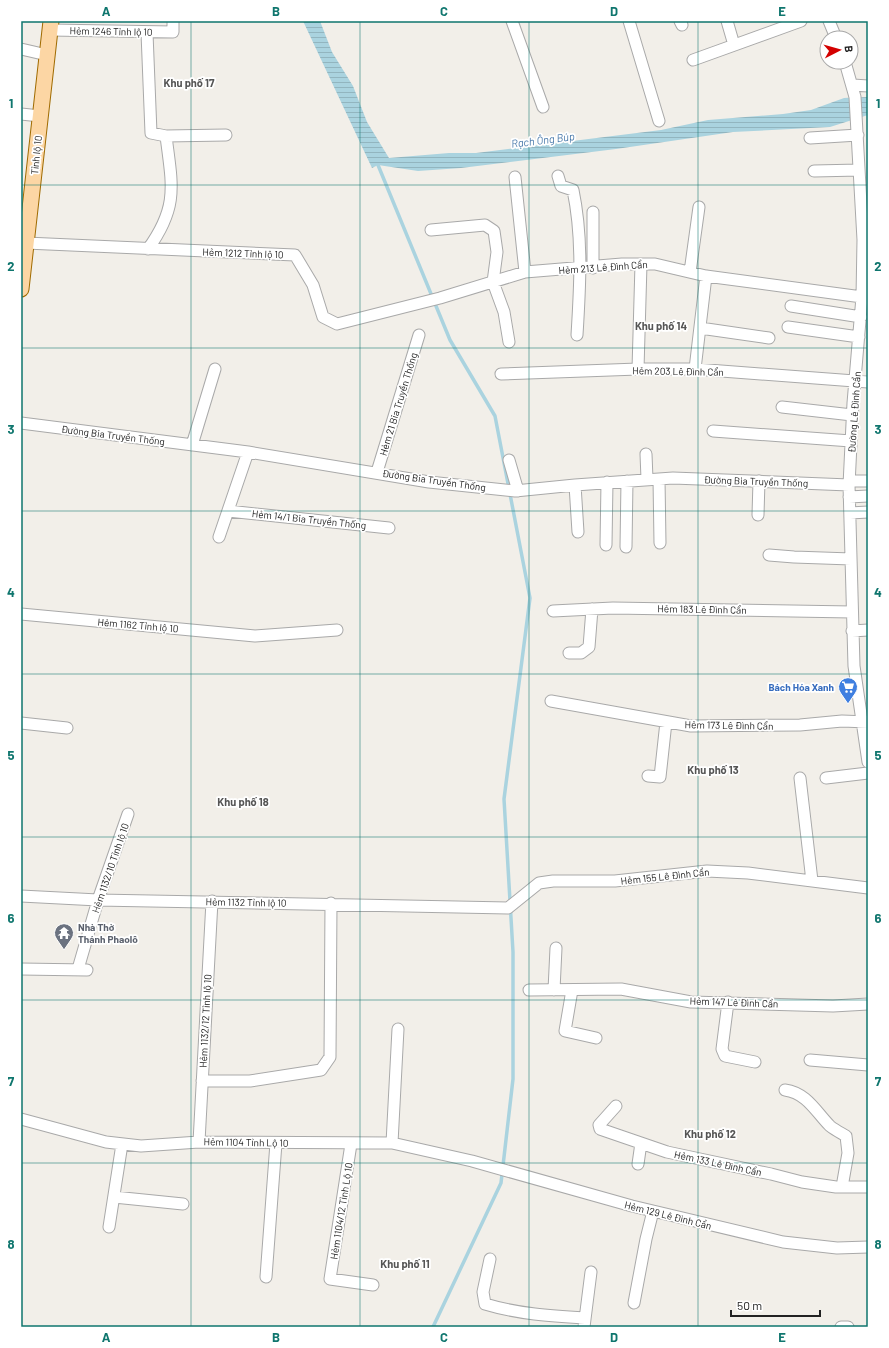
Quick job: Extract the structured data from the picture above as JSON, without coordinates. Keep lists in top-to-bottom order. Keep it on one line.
{"streets":{"main road":["Tỉnh lộ 10"],"street":["Hẻm 1246 Tỉnh lộ 10","Hẻm 1212 Tỉnh lộ 10","Hẻm 213 Lê Đình Cẩn","Hẻm 203 Lê Đình Cẩn","Hẻm 21 Bia Truyền Thống","Đường Lê Đình Cẩn","Đường Bia Truyền Thống","Hẻm 14/1 Bia Truyền Thống","Hẻm 183 Lê Đình Cẩn","Hẻm 1162 Tỉnh lộ 10","Hẻm 173 Lê Đình Cẩn","Hẻm 1132/10 Tỉnh lộ 10","Hẻm 155 Lê Đình Cẩn","Hẻm 1132 Tỉnh lộ 10","Hẻm 147 Lê Đình Cẩn","Hẻm 1132/12 Tỉnh lộ 10","Hẻm 1104 Tỉnh Lộ 10","Hẻm 133 Lê Đình Cẩn","Hẻm 1104/12 Tỉnh Lộ 10","Hẻm 129 Lê Đình Cẩn"]},"crossings":[["Hẻm 1246 Tỉnh lộ 10","Tỉnh lộ 10"],["Tỉnh lộ 10","Hẻm 1212 Tỉnh lộ 10"],["Hẻm 1212 Tỉnh lộ 10","Hẻm 213 Lê Đình Cẩn"],["Hẻm 213 Lê Đình Cẩn","Đường Lê Đình Cẩn"],["Hẻm 203 Lê Đình Cẩn","Đường Lê Đình Cẩn"],["Hẻm 21 Bia Truyền Thống","Đường Bia Truyền Thống"],["Đường Lê Đình Cẩn","Đường Bia Truyền Thống"],["Đường Lê Đình Cẩn","Hẻm 183 Lê Đình Cẩn"],["Đường Lê Đình Cẩn","Hẻm 173 Lê Đình Cẩn"],["Hẻm 1132/10 Tỉnh lộ 10","Hẻm 1132 Tỉnh lộ 10"],["Hẻm 155 Lê Đình Cẩn","Hẻm 1132 Tỉnh lộ 10"],["Hẻm 1132 Tỉnh lộ 10","Hẻm 1132/12 Tỉnh lộ 10"],["Hẻm 1132/12 Tỉnh lộ 10","Hẻm 1104 Tỉnh Lộ 10"],["Hẻm 1104 Tỉnh Lộ 10","Hẻm 1104/12 Tỉnh Lộ 10"],["Hẻm 1104 Tỉnh Lộ 10","Hẻm 129 Lê Đình Cẩn"]],"districts":["Khu phố 17","Khu phố 14","Khu phố 13","Khu phố 18","Khu phố 12","Khu phố 11"],"water":["Rạch Ông Búp"],"places":{"supermarket":["Bách Hóa Xanh"],"temple":["Nhà Thờ Thánh Phaolô"]},"scale_bar":"50 m","north":"right","grid":{"columns":["A","B","C","D","E"],"rows":["1","2","3","4","5","6","7","8"]}}
